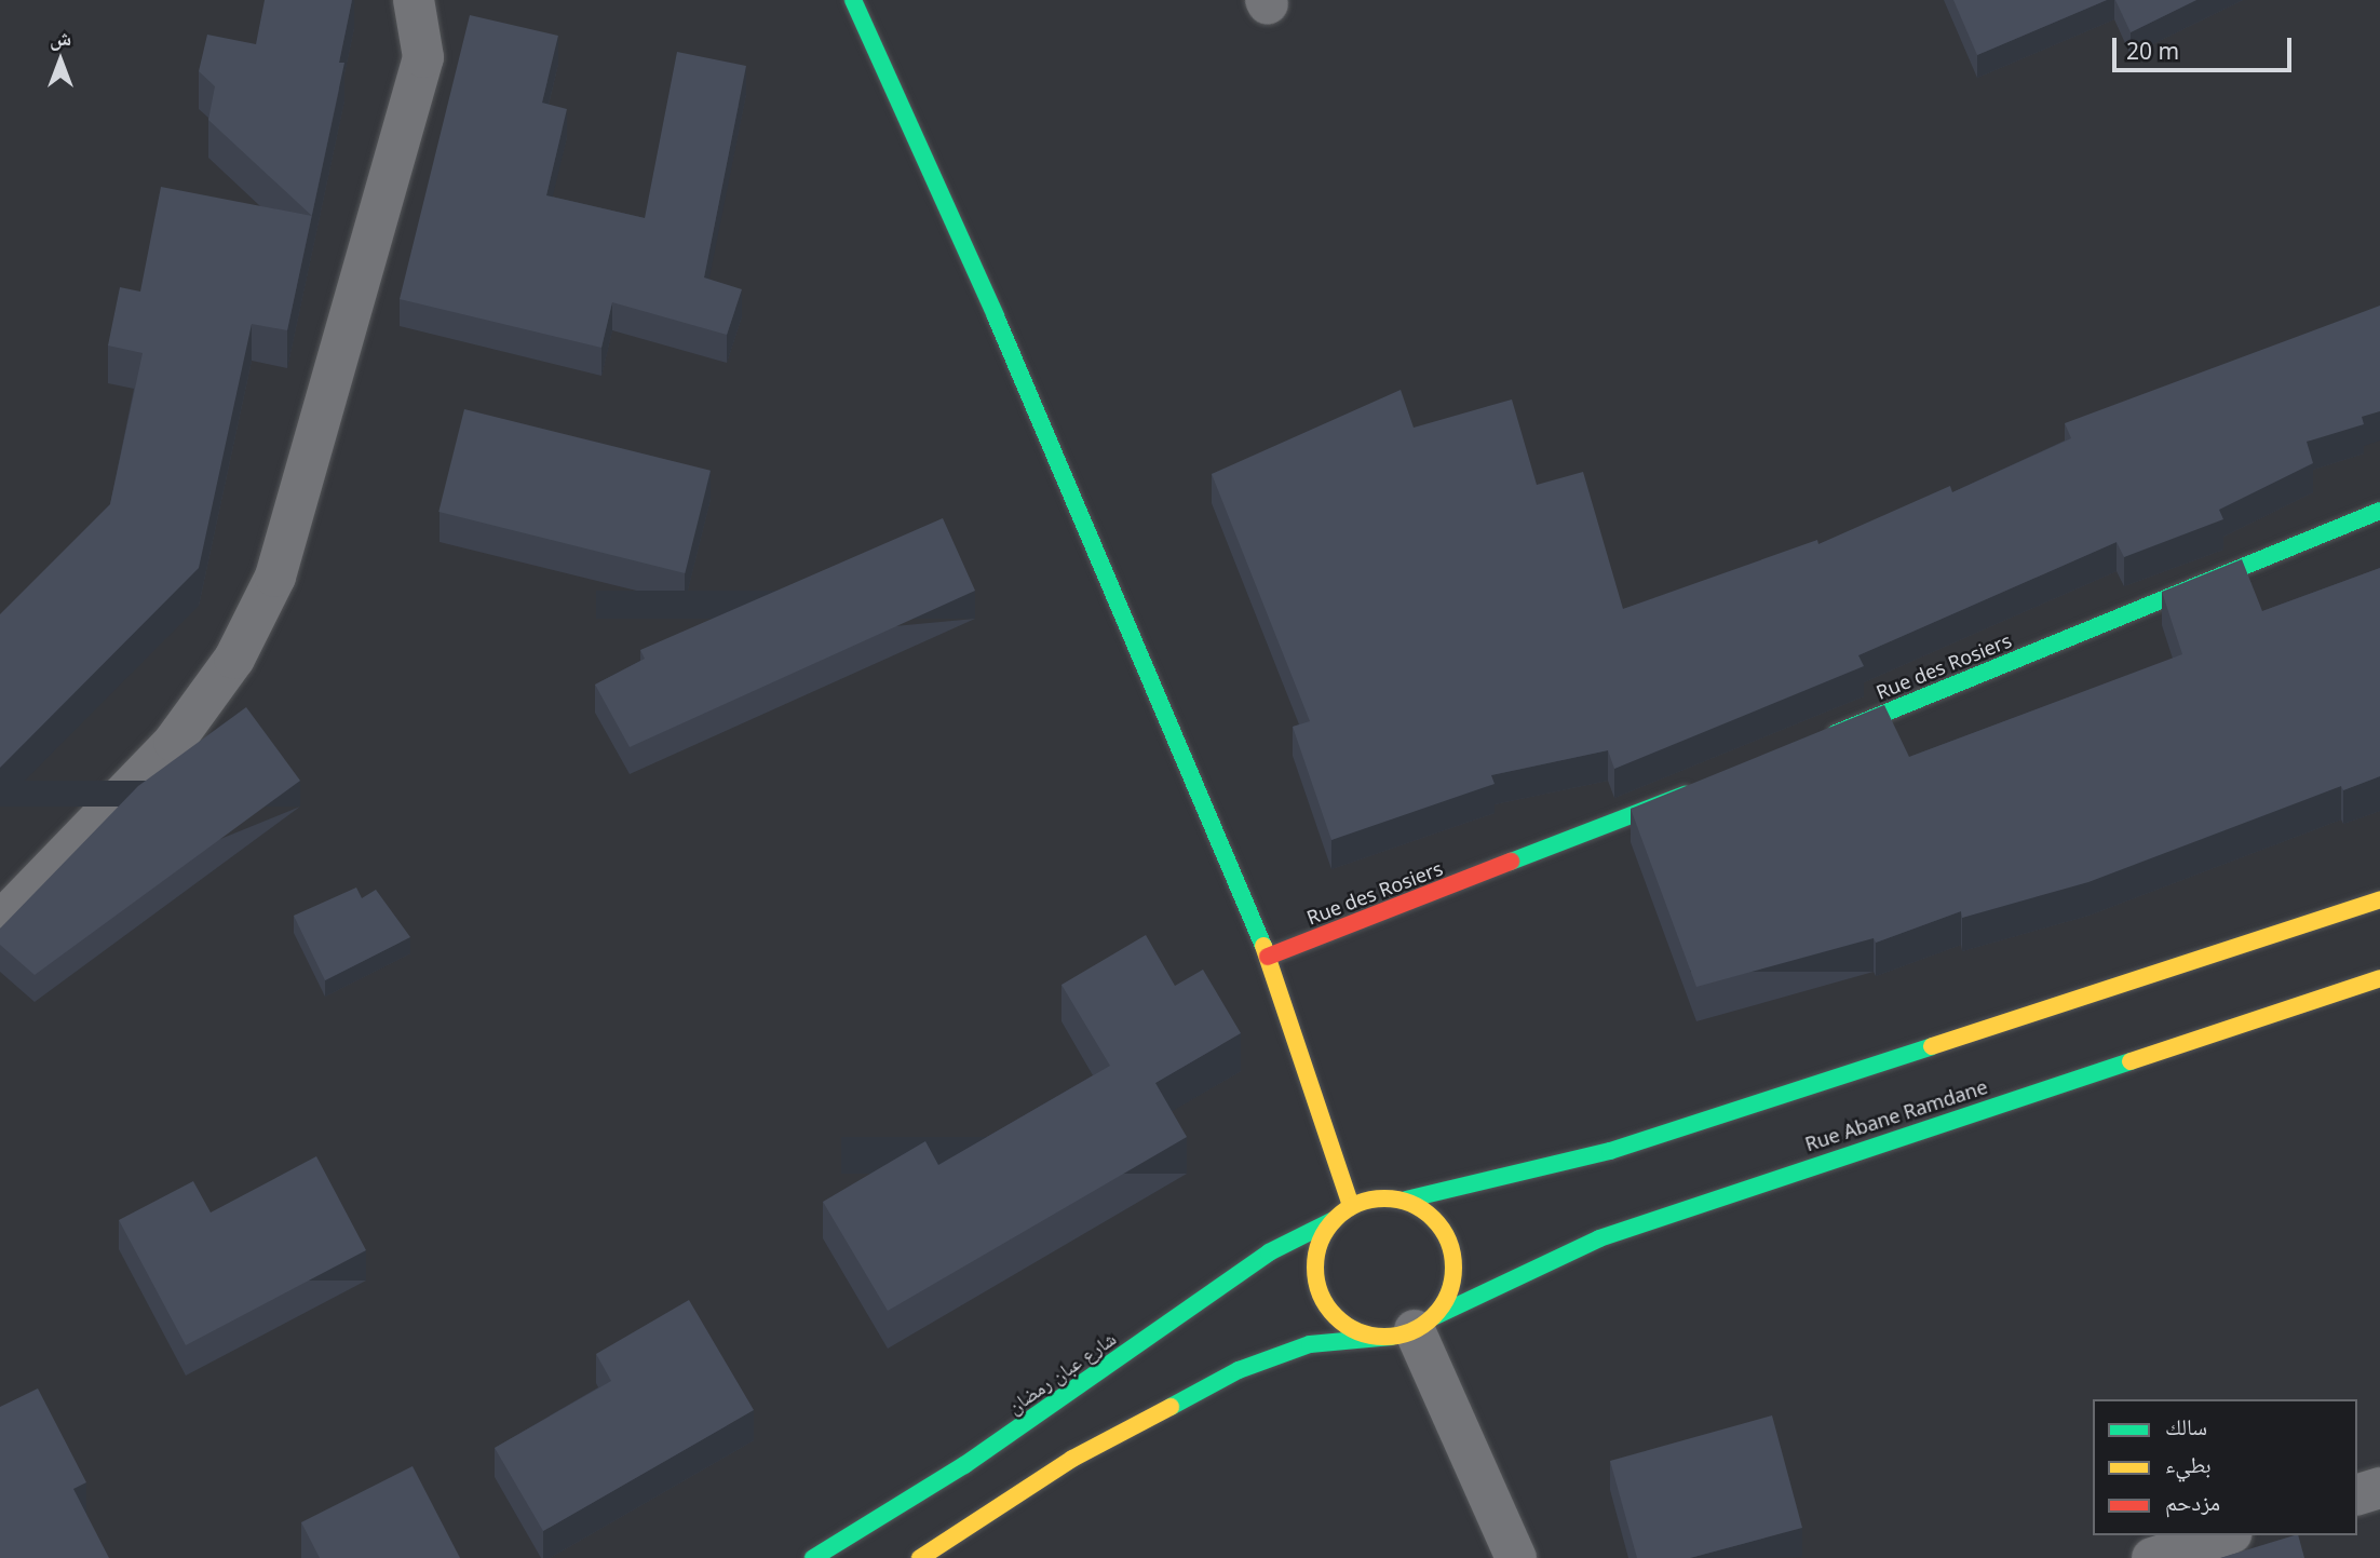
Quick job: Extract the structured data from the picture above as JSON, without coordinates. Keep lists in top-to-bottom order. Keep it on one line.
{"streets":{"street":["Rue des Rosiers","Rue Abane Ramdane","شارع عبان رمضان"]},"crossings":[["Rue Abane Ramdane","شارع عبان رمضان"]],"legend":["سالك","بطيء","مزدحم"],"scale_bar":"20 m","north":"top"}
